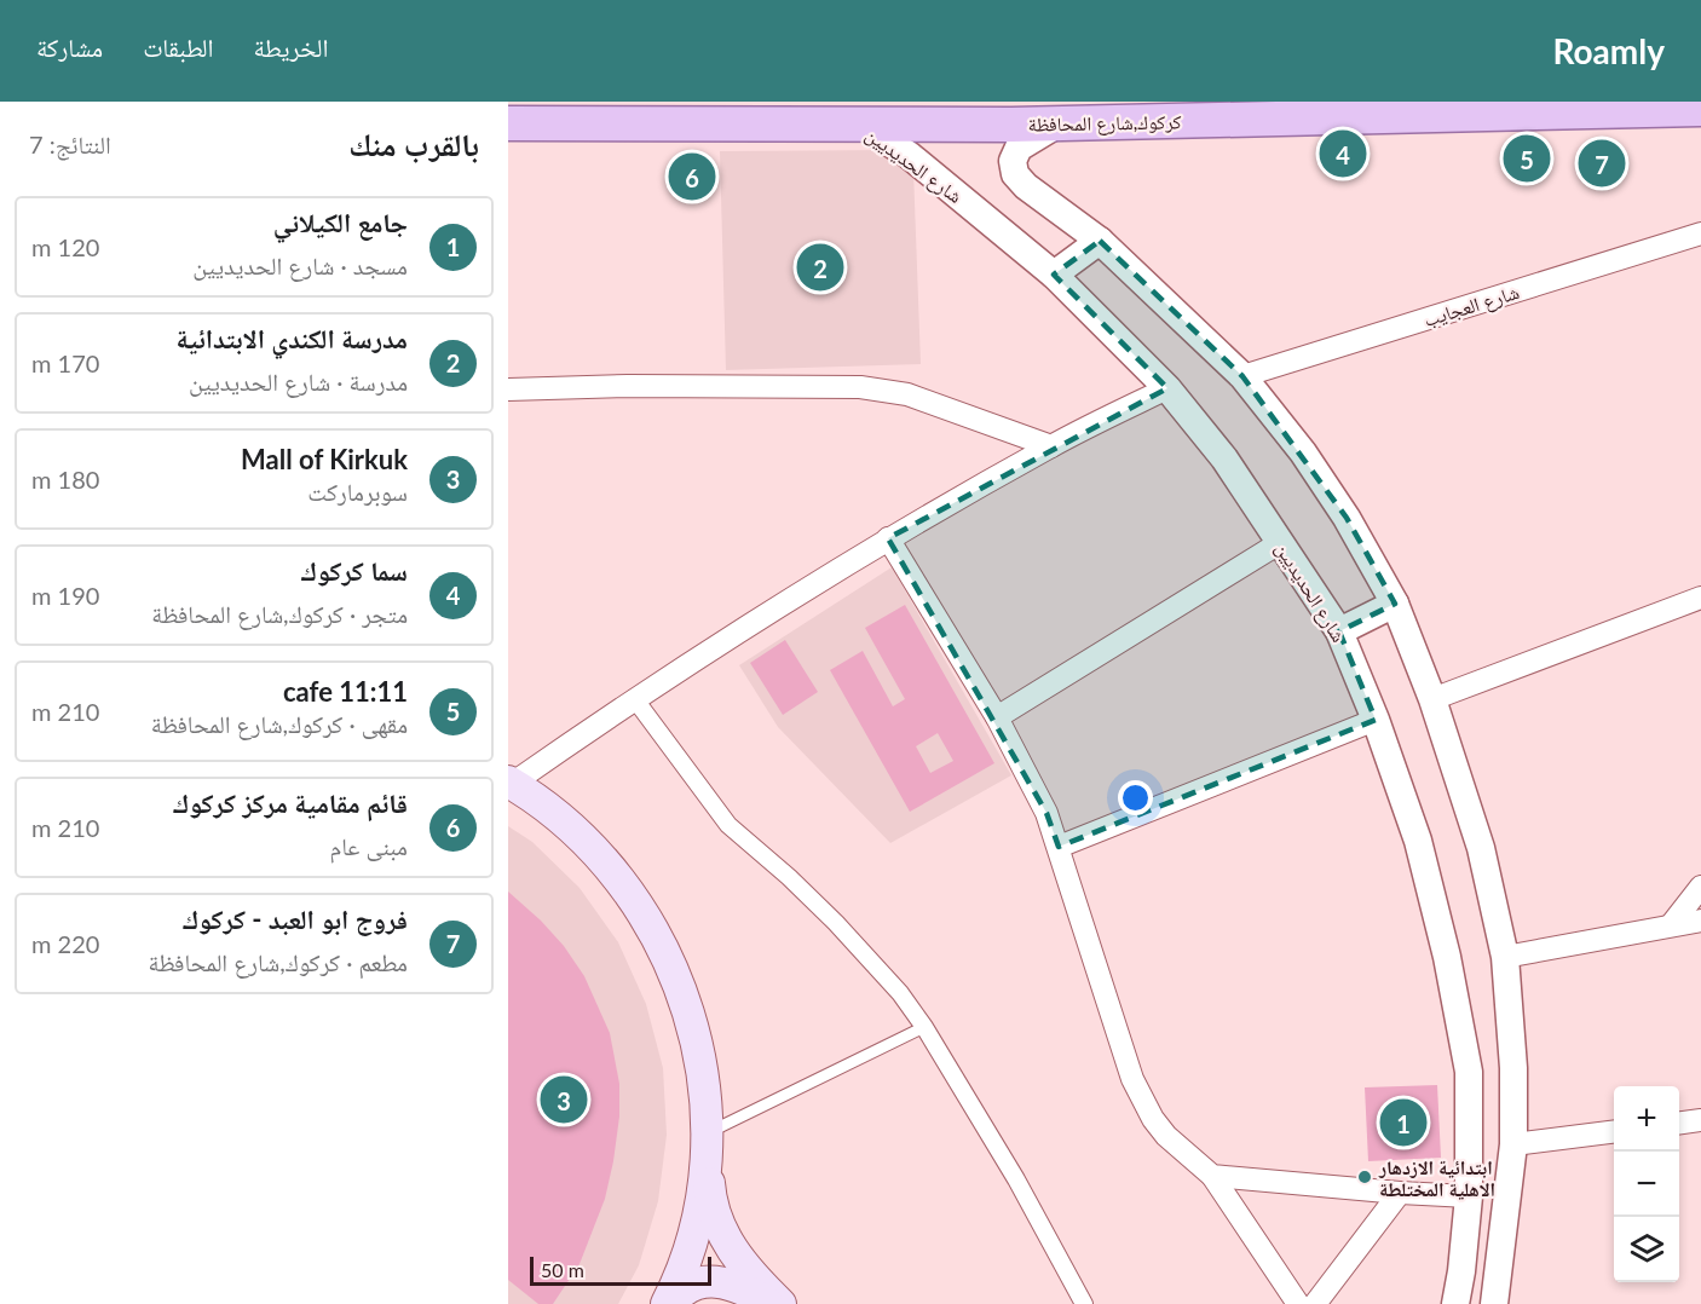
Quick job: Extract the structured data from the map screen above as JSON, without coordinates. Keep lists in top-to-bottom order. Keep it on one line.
{"streets":{"main road":["كركوك,شارع المحافظة"],"street":["شارع الحديديين","شارع العجايب"]},"crossings":[["كركوك,شارع المحافظة","شارع الحديديين"]],"places":["ابتدائية الازدهار الاهلية المختلطة"],"scale_bar":"50 m","page":{"header":"Roamly","nav":["الخريطة","الطبقات","مشاركة"],"heading":["بالقرب منك","النتائج: 7"],"pins":["4","5","7","6","2","3","1"],"list":[{"mark":"1","name":"جامع الكيلاني","note":"مسجد · شارع الحديديين","value":"120 m"},{"mark":"2","name":"مدرسة الكندي الابتدائية","note":"مدرسة · شارع الحديديين","value":"170 m"},{"mark":"3","name":"Mall of Kirkuk","note":"سوبرماركت","value":"180 m"},{"mark":"4","name":"سما كركوك","note":"متجر · كركوك,شارع المحافظة","value":"190 m"},{"mark":"5","name":"11:11 cafe","note":"مقهى · كركوك,شارع المحافظة","value":"210 m"},{"mark":"6","name":"قائم مقامية مركز كركوك","note":"مبنى عام","value":"210 m"},{"mark":"7","name":"فروج ابو العبد - كركوك","note":"مطعم · كركوك,شارع المحافظة","value":"220 m"}],"map_buttons":["+","−"],"scale":"50 m"}}
